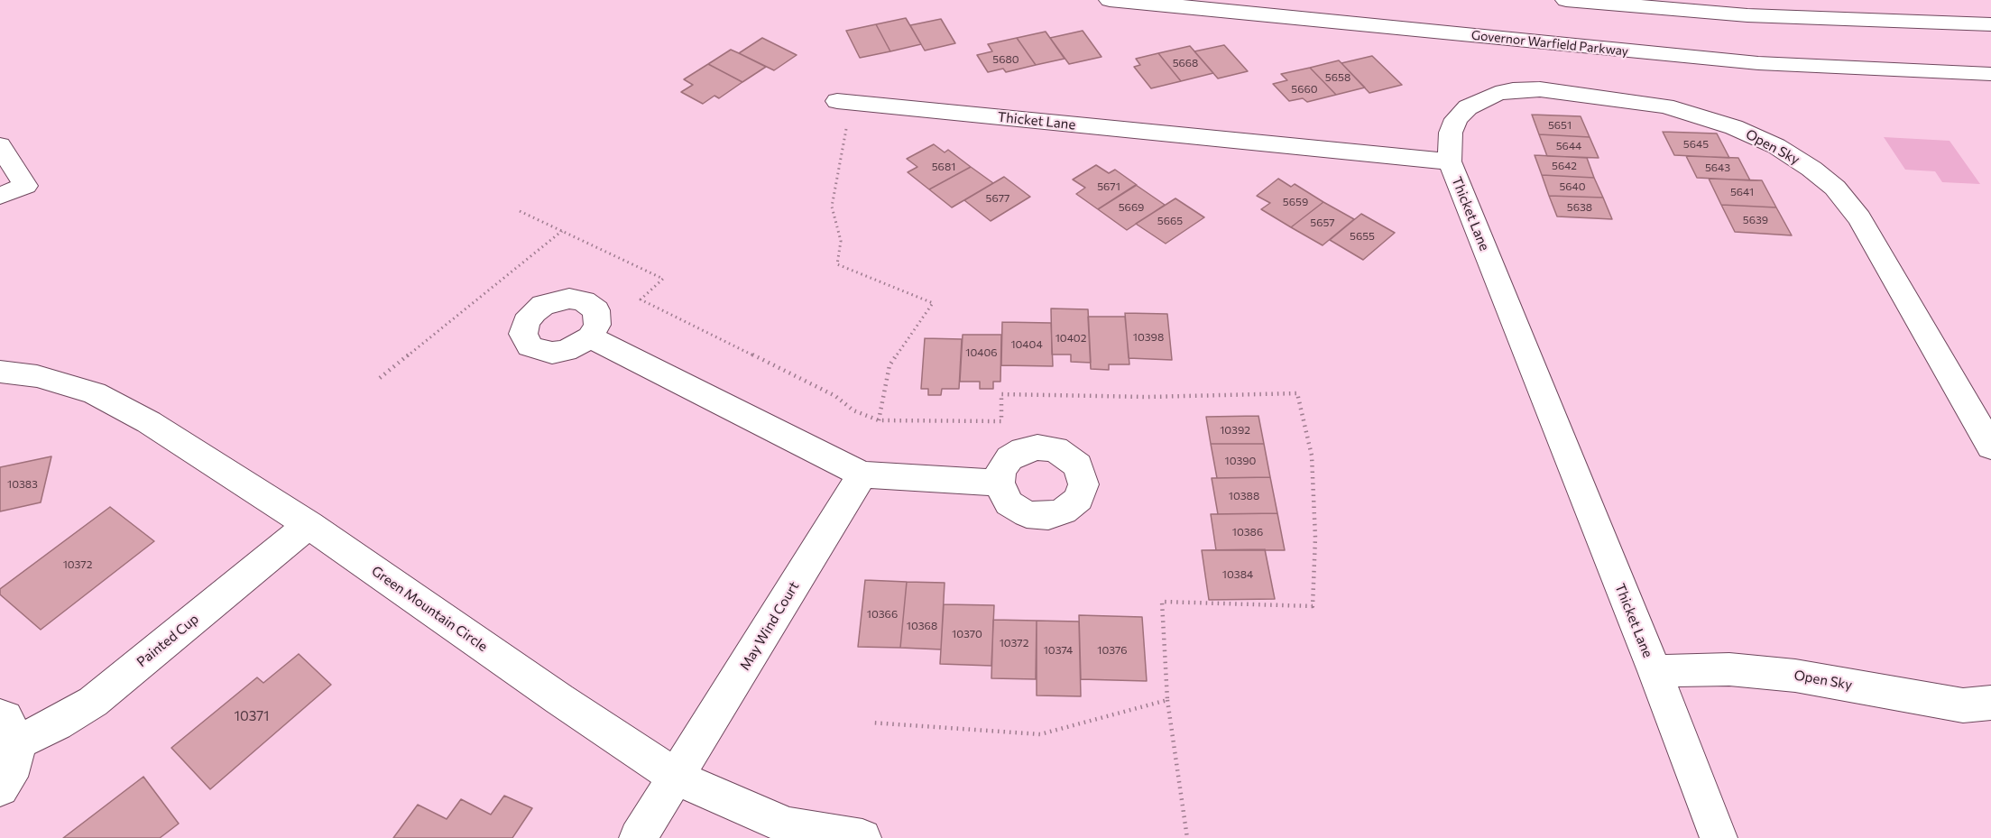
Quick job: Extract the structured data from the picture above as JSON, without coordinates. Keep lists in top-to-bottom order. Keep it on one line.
{"streets":{"street":["Governor Warfield Parkway","Thicket Lane","Open Sky","Green Mountain Circle","May Wind Court","Painted Cup"]},"crossings":[["Thicket Lane","Open Sky"],["Green Mountain Circle","May Wind Court"],["Green Mountain Circle","Painted Cup"]],"house_numbers":["5680","5668","5658","5660","5651","5645","5644","5642","5681","5643","5671","5640","5641","5677","5659","5669","5638","5639","5665","5657","5655","10398","10402","10404","10406","10392","10390","10383","10388","10386","10372","10384","10366","10368","10370","10372","10374","10376","10371"]}
